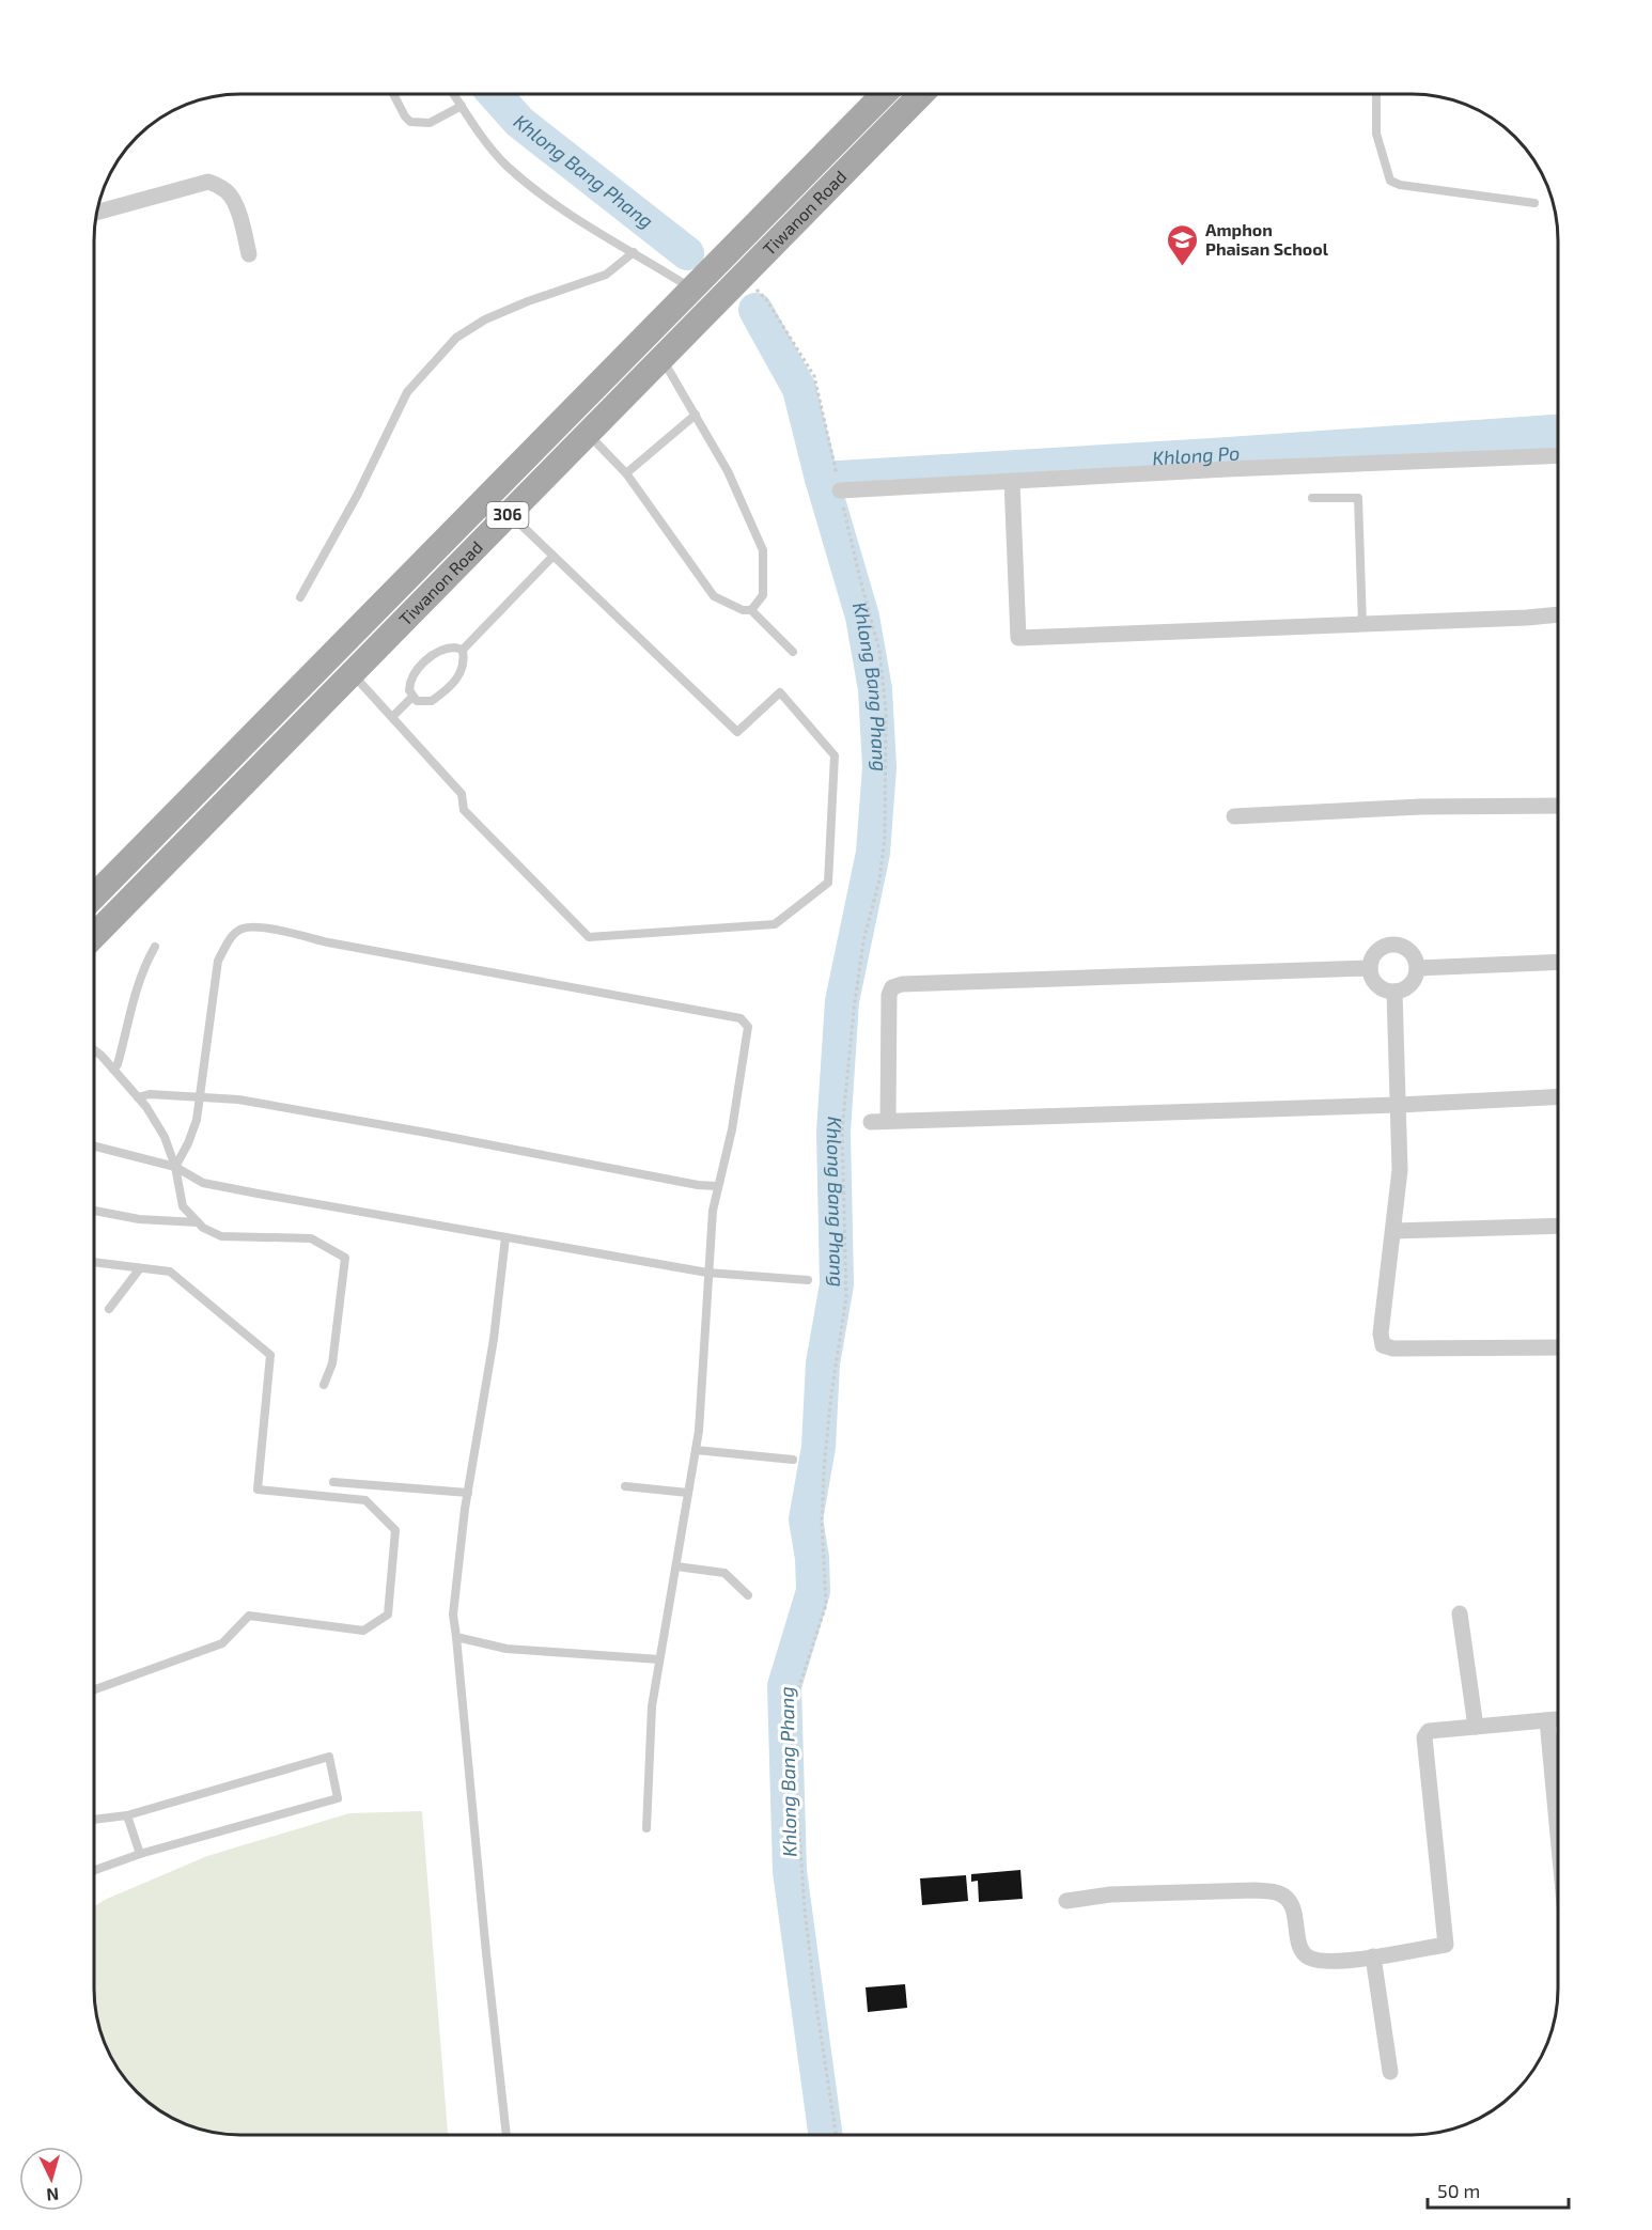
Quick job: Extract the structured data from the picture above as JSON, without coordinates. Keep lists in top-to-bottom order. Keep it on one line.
{"streets":{"main road":["Tiwanon Road","306"]},"water":["Khlong Bang Phang","Khlong Po"],"places":{"school or university":["Amphon Phaisan School"]},"scale_bar":"50 m","north":"bottom"}
